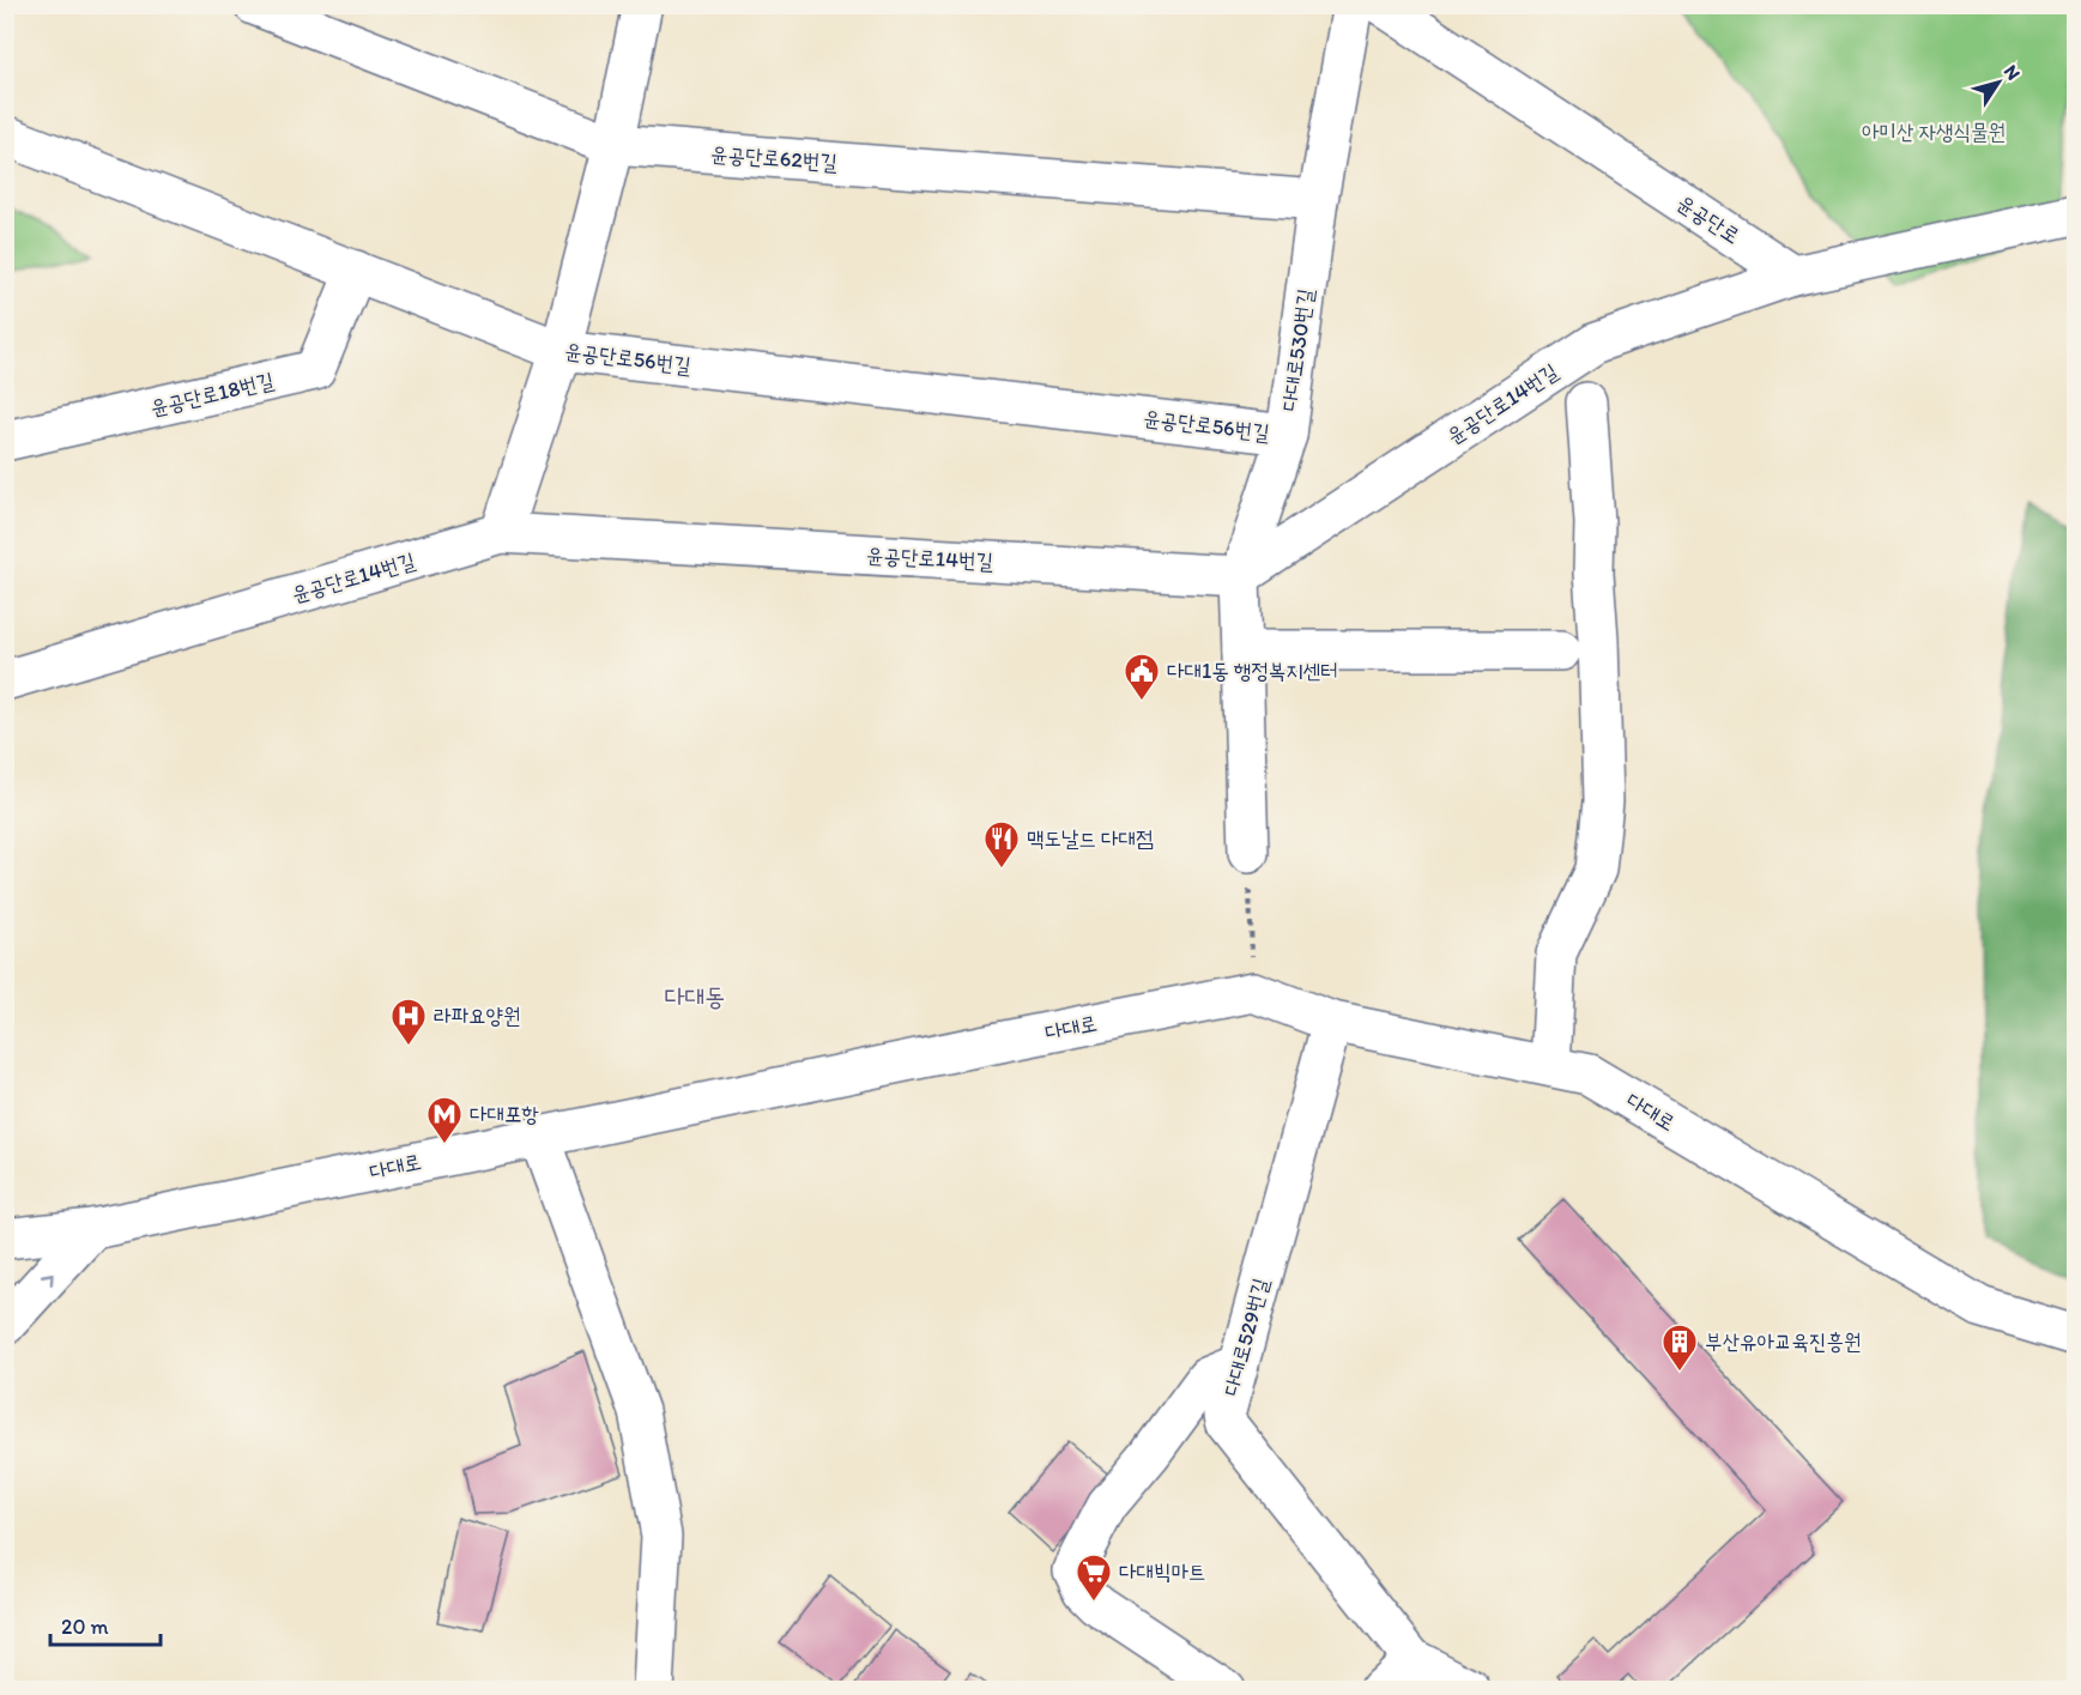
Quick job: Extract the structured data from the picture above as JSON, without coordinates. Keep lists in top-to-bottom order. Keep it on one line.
{"streets":{"street":["윤공단로62번길","윤공단로","다대로530번길","윤공단로56번길","윤공단로18번길","윤공단로14번길","다대로","다대로529번길"]},"crossings":[["윤공단로62번길","다대로530번길"],["윤공단로","윤공단로14번길"],["다대로530번길","윤공단로56번길"],["다대로530번길","윤공단로14번길"],["윤공단로56번길","윤공단로18번길"],["다대로","다대로529번길"]],"districts":["다대동"],"parks":["아미산 자생식물원"],"places":{"public building":["다대1동 행정복지센터"],"restaurant":["맥도날드 다대점"],"hospital":["라파요양원"],"metro station":["다대포항"],"building":["부산유아교육진흥원"],"supermarket":["다대빅마트"]},"scale_bar":"20 m","north":"top right"}
